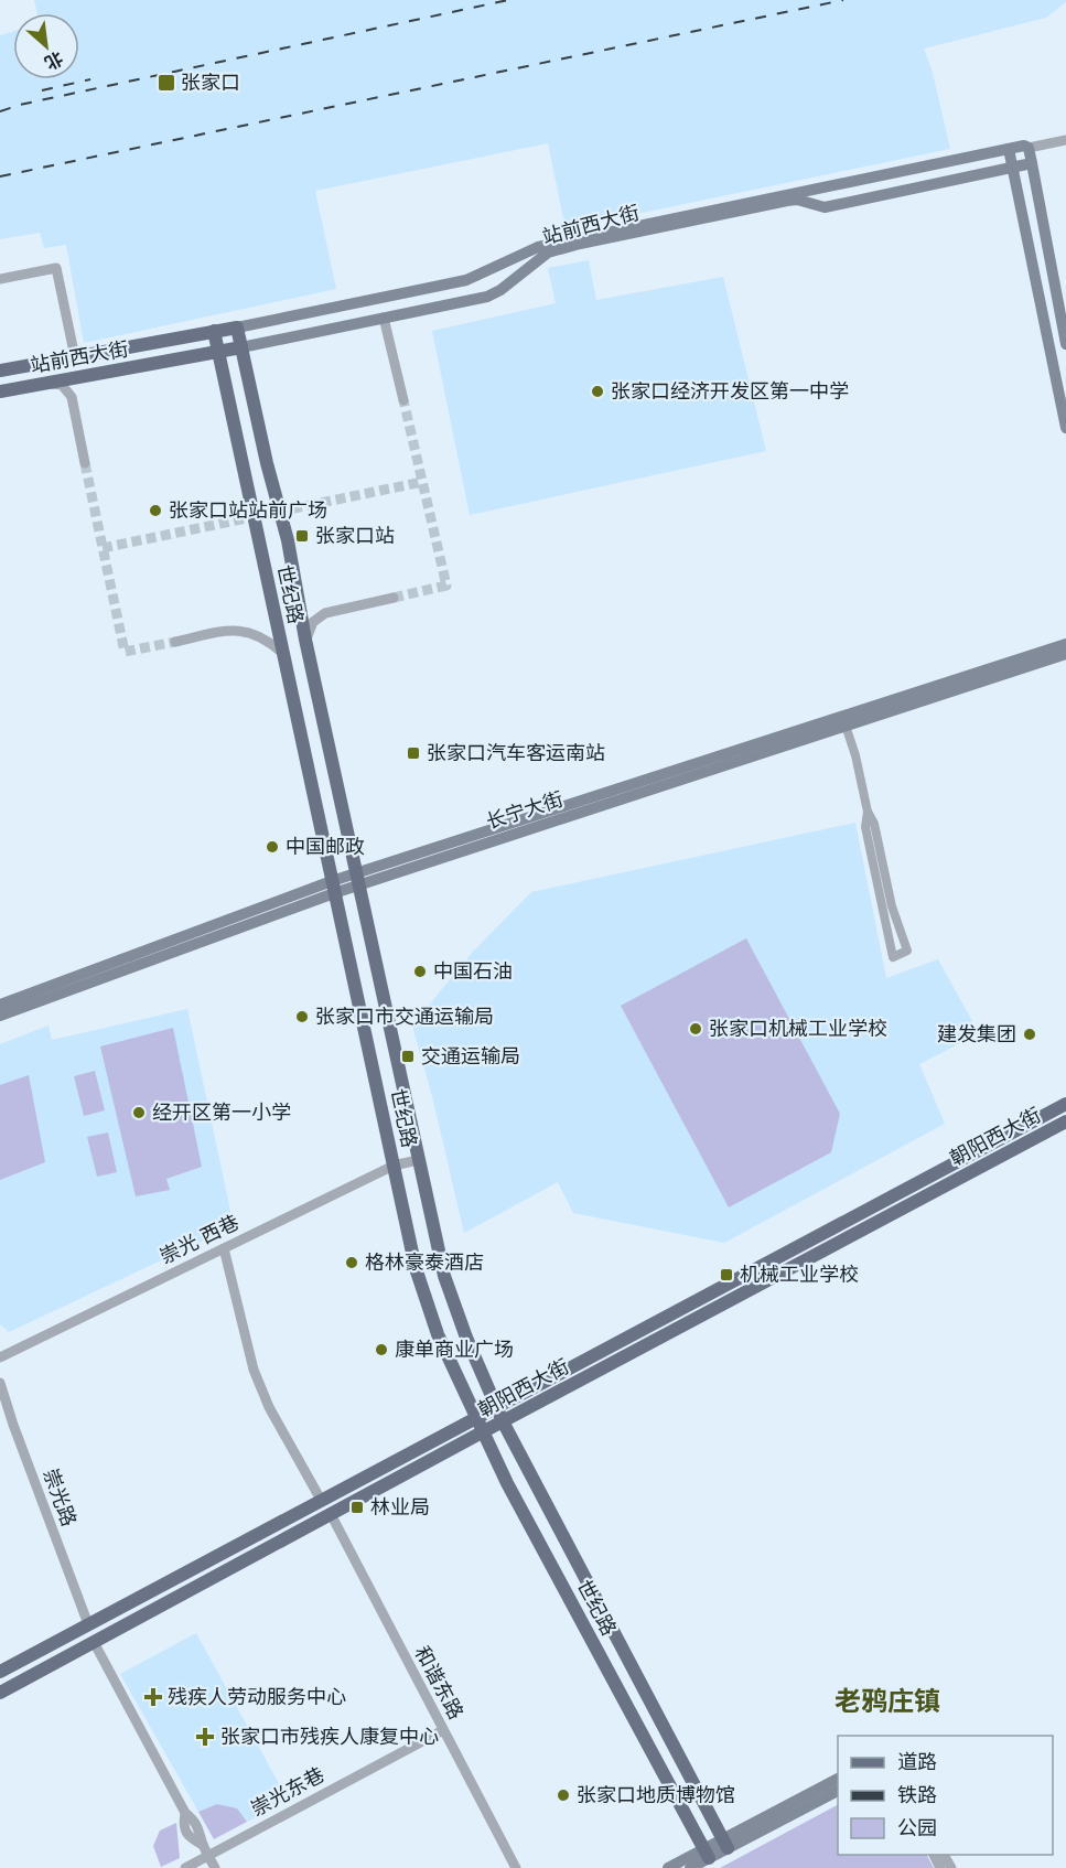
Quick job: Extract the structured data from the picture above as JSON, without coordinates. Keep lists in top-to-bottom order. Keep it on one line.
{"streets":{"main road":["站前西大街","世纪路","长宁大街","朝阳西大街"],"street":["崇光 西巷","崇光路","和谐东路","崇光东巷"]},"crossings":[["站前西大街","世纪路"],["世纪路","长宁大街"],["世纪路","朝阳西大街"],["世纪路","崇光 西巷"],["朝阳西大街","崇光路"],["朝阳西大街","和谐东路"],["和谐东路","崇光东巷"]],"districts":["老鸦庄镇"],"places":{"transit":["张家口","张家口站","张家口汽车客运南站","交通运输局","机械工业学校","林业局"],"other":["张家口经济开发区第一中学","张家口站站前广场","中国邮政","中国石油","张家口市交通运输局","张家口机械工业学校","建发集团","经开区第一小学","格林豪泰酒店","康单商业广场","张家口地质博物馆"],"health":["残疾人劳动服务中心","张家口市残疾人康复中心"]},"legend":["道路","铁路","公园"],"north":"bottom right"}
